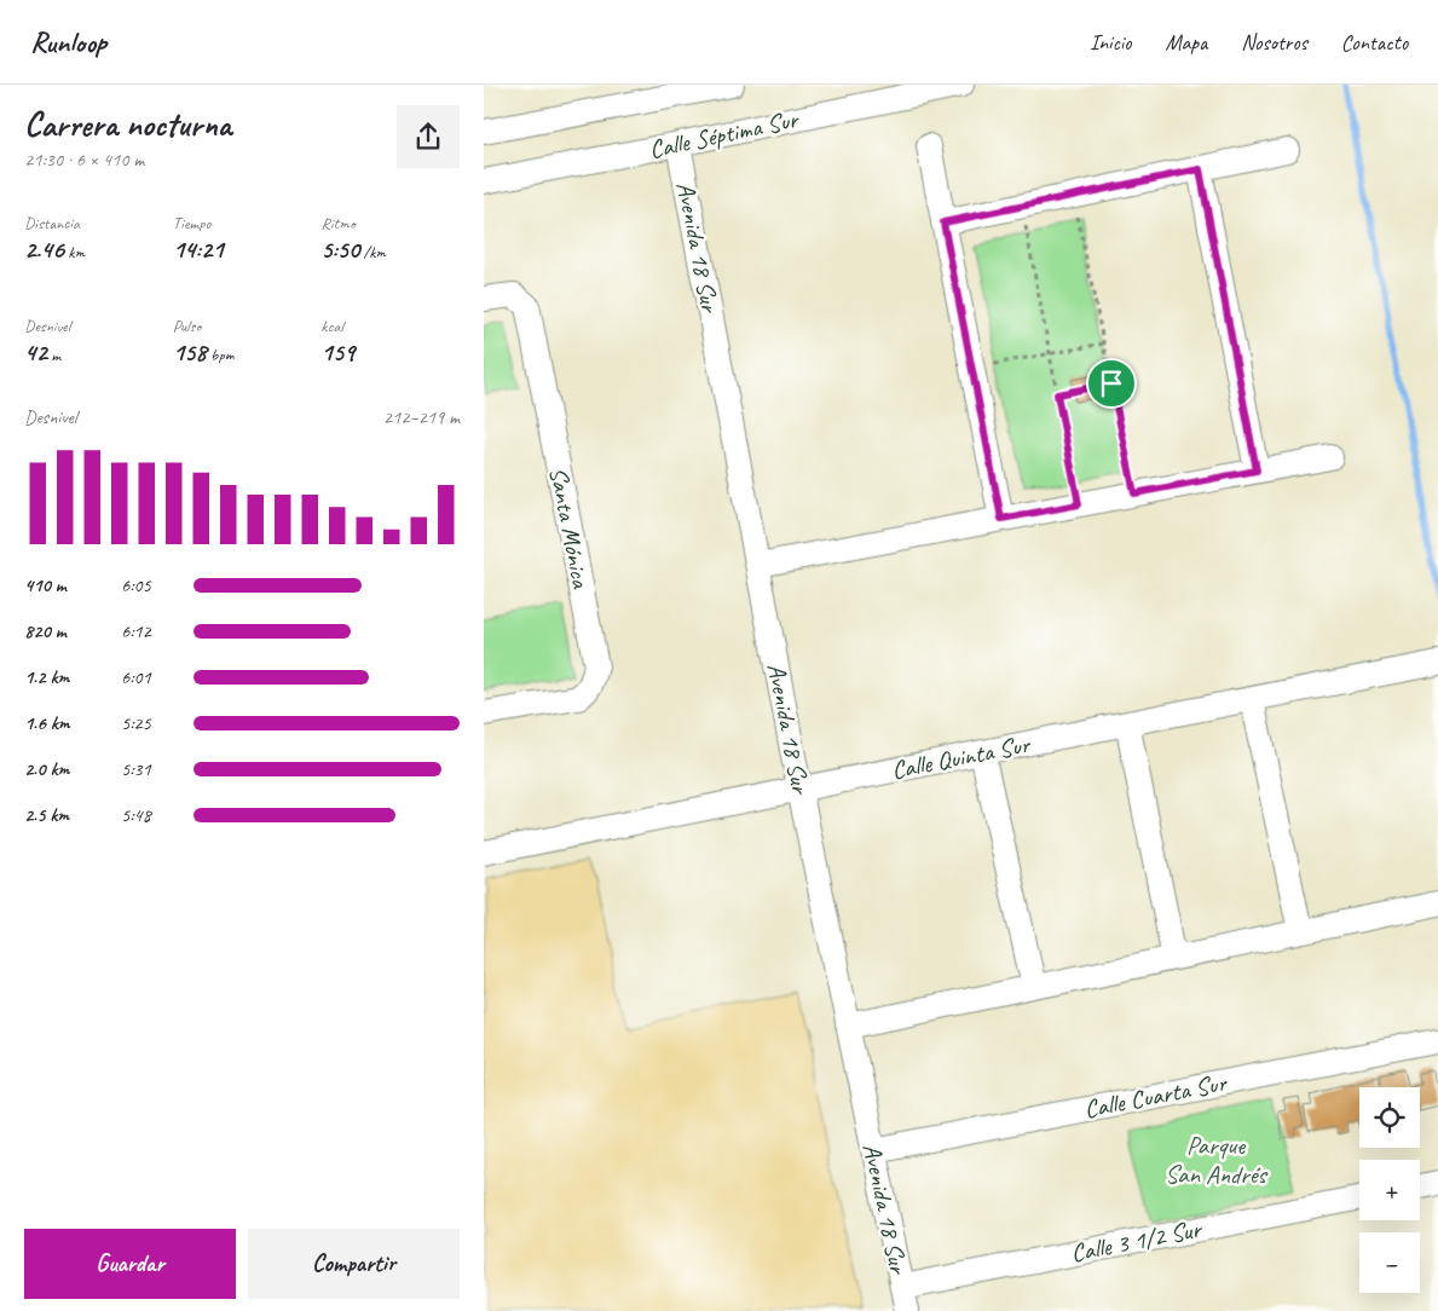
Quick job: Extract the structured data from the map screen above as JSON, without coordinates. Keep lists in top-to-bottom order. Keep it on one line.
{"streets":{"street":["Calle Séptima Sur","Avenida 18 Sur","Santa Mónica","Calle Quinta Sur","Calle Cuarta Sur","Calle 3 1/2 Sur"]},"crossings":[["Calle Séptima Sur","Avenida 18 Sur"],["Avenida 18 Sur","Calle Quinta Sur"],["Avenida 18 Sur","Calle Cuarta Sur"],["Avenida 18 Sur","Calle 3 1/2 Sur"]],"parks":["Parque San Andrés"],"page":{"header":"Runloop","nav":["Inicio","Mapa","Nosotros","Contacto"],"heading":["Carrera nocturna","21:30 · 6 × 410 m"],"stats":[["Distancia","2.46 km"],["Tiempo","14:21"],["Ritmo","5:50 /km"],["Desnivel","42 m"],["Pulso","158 bpm"],["kcal","159"]],"chart":["Desnivel","212–219 m"],"list":[{"name":"410 m","note":"6:05"},{"name":"820 m","note":"6:12"},{"name":"1.2 km","note":"6:01"},{"name":"1.6 km","note":"5:25"},{"name":"2.0 km","note":"5:31"},{"name":"2.5 km","note":"5:48"}],"map_buttons":["+","−"],"buttons":["Guardar","Compartir"]}}
